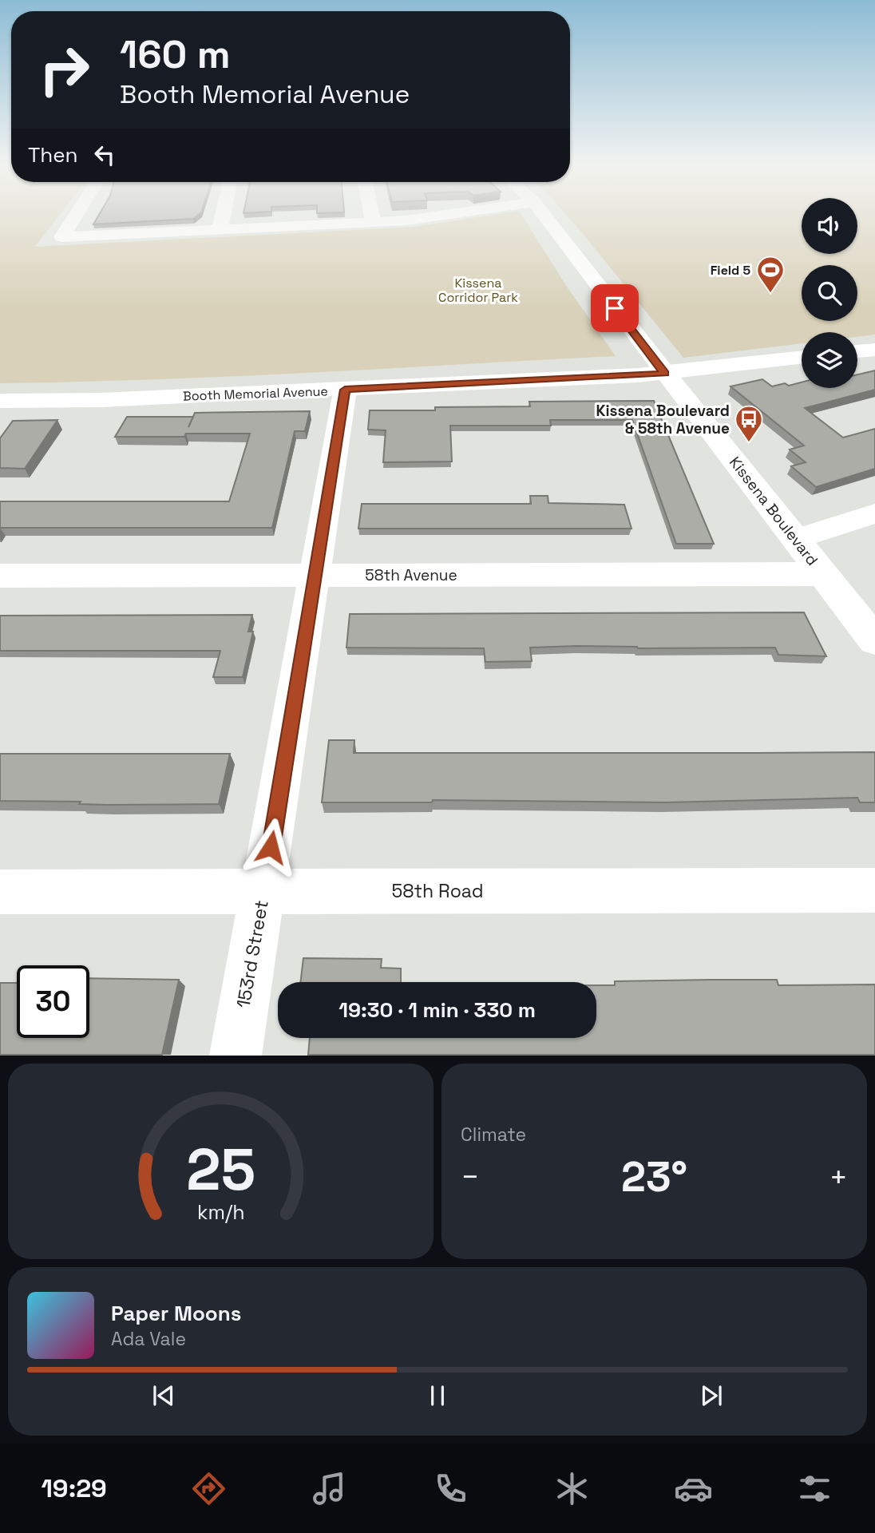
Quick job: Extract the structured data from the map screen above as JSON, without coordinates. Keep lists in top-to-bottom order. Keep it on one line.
{"streets":{"main road":["Kissena Boulevard"],"street":["Booth Memorial Avenue","58th Avenue","58th Road","153rd Street"]},"crossings":[["Booth Memorial Avenue","Kissena Boulevard"],["Booth Memorial Avenue","153rd Street"],["Kissena Boulevard","58th Avenue"],["58th Avenue","153rd Street"],["58th Road","153rd Street"]],"parks":["Kissena Corridor Park"],"places":{"sports":["Field 5"],"bus stop":["Kissena Boulevard & 58th Avenue"]},"page":{"turn":["160 m","Booth Memorial Avenue"],"then":"Then","limit":"30","trip":"19:30 · 1 min · 330 m","tile":"Climate","heat":["−","23°","+"],"song":["Paper Moons","Ada Vale"],"tabs":"19:29","gauge":["25","km/h"]}}
